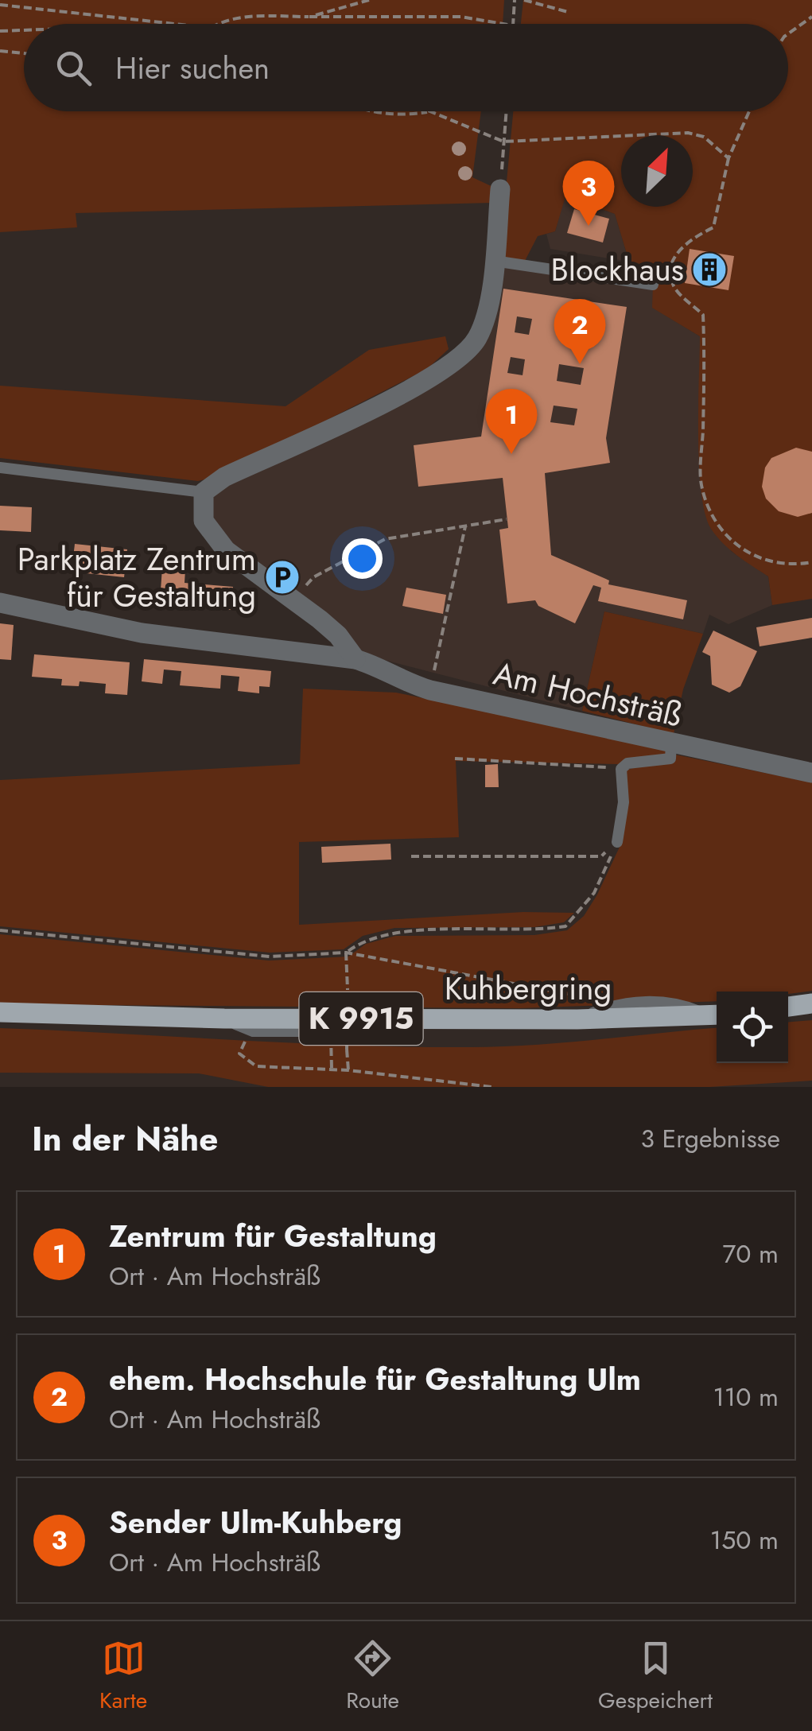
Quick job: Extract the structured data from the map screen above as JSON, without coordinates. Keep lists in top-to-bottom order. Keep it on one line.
{"streets":{"main road":["Kuhbergring","K 9915"],"street":["Am Hochsträß"]},"places":{"building":["Blockhaus"],"parking":["Parkplatz Zentrum für Gestaltung"]},"north":"top right","page":{"search":"Hier suchen","pins":["3","2","1"],"heading":["In der Nähe","3 Ergebnisse"],"list":[{"mark":"1","name":"Zentrum für Gestaltung","note":"Ort · Am Hochsträß","value":"70 m"},{"mark":"2","name":"ehem. Hochschule für Gestaltung Ulm","note":"Ort · Am Hochsträß","value":"110 m"},{"mark":"3","name":"Sender Ulm-Kuhberg","note":"Ort · Am Hochsträß","value":"150 m"}],"nav":["Karte","Route","Gespeichert"]}}
